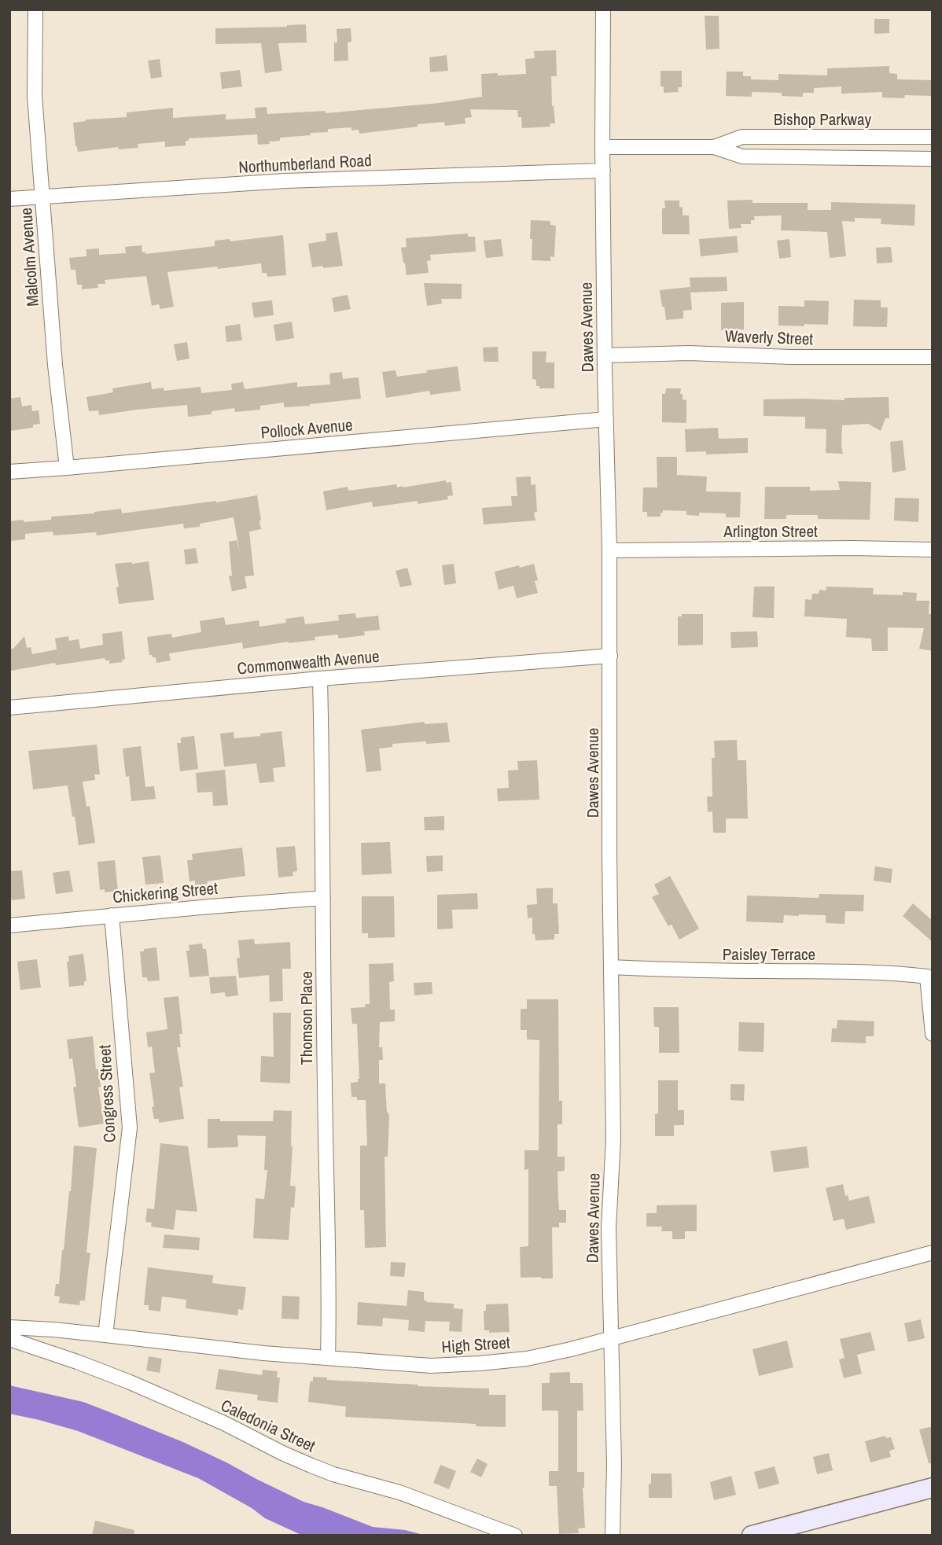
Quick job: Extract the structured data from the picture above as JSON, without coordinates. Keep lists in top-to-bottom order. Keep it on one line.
{"streets":{"street":["Bishop Parkway","Northumberland Road","Malcolm Avenue","Dawes Avenue","Waverly Street","Pollock Avenue","Arlington Street","Commonwealth Avenue","Chickering Street","Paisley Terrace","Thomson Place","Congress Street","High Street","Caledonia Street"]},"crossings":[["Bishop Parkway","Dawes Avenue"],["Northumberland Road","Malcolm Avenue"],["Northumberland Road","Dawes Avenue"],["Malcolm Avenue","Pollock Avenue"],["Dawes Avenue","Waverly Street"],["Dawes Avenue","Pollock Avenue"],["Dawes Avenue","Arlington Street"],["Dawes Avenue","Commonwealth Avenue"],["Dawes Avenue","Paisley Terrace"],["Dawes Avenue","High Street"],["Commonwealth Avenue","Thomson Place"],["Chickering Street","Thomson Place"],["Chickering Street","Congress Street"],["Thomson Place","High Street"],["Congress Street","High Street"]]}
